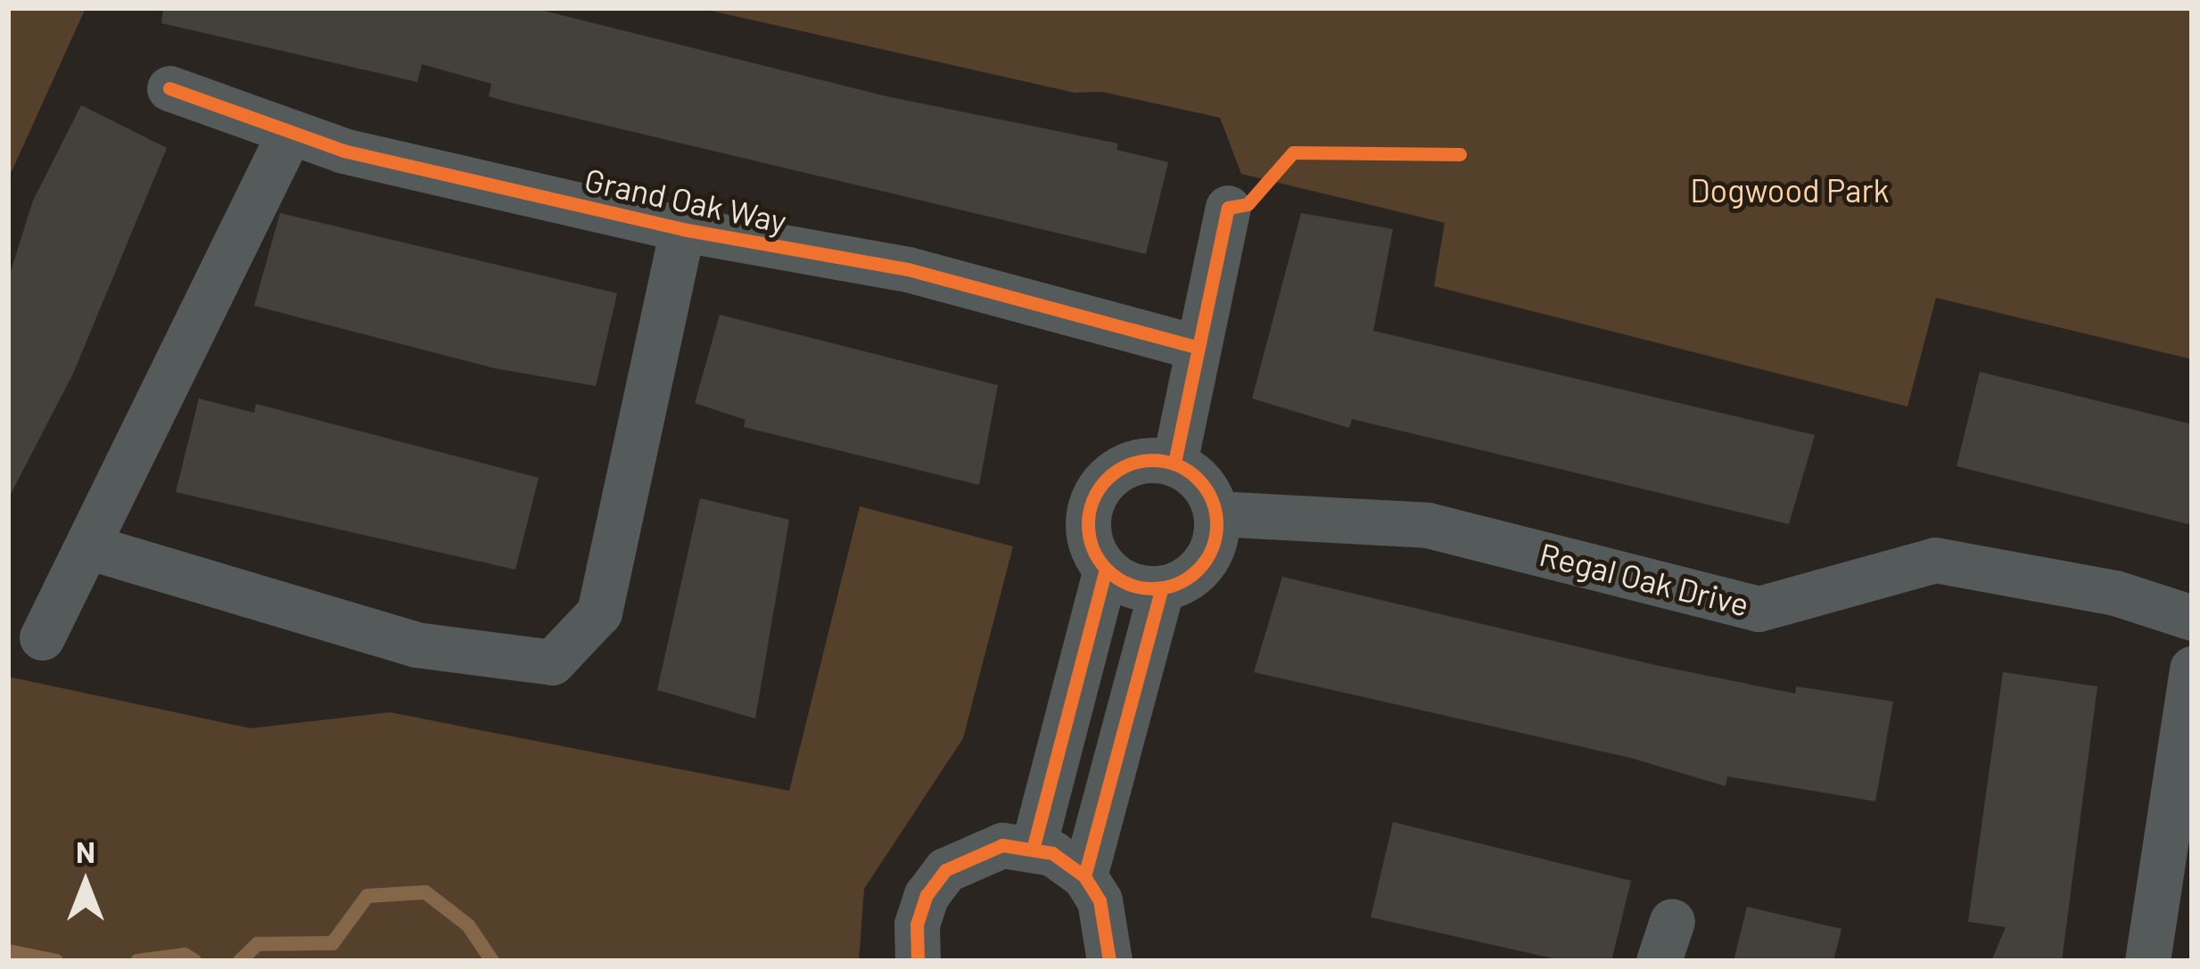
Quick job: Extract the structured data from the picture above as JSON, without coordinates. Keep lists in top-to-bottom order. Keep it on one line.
{"streets":{"street":["Grand Oak Way","Regal Oak Drive"]},"parks":["Dogwood Park"],"north":"top"}
